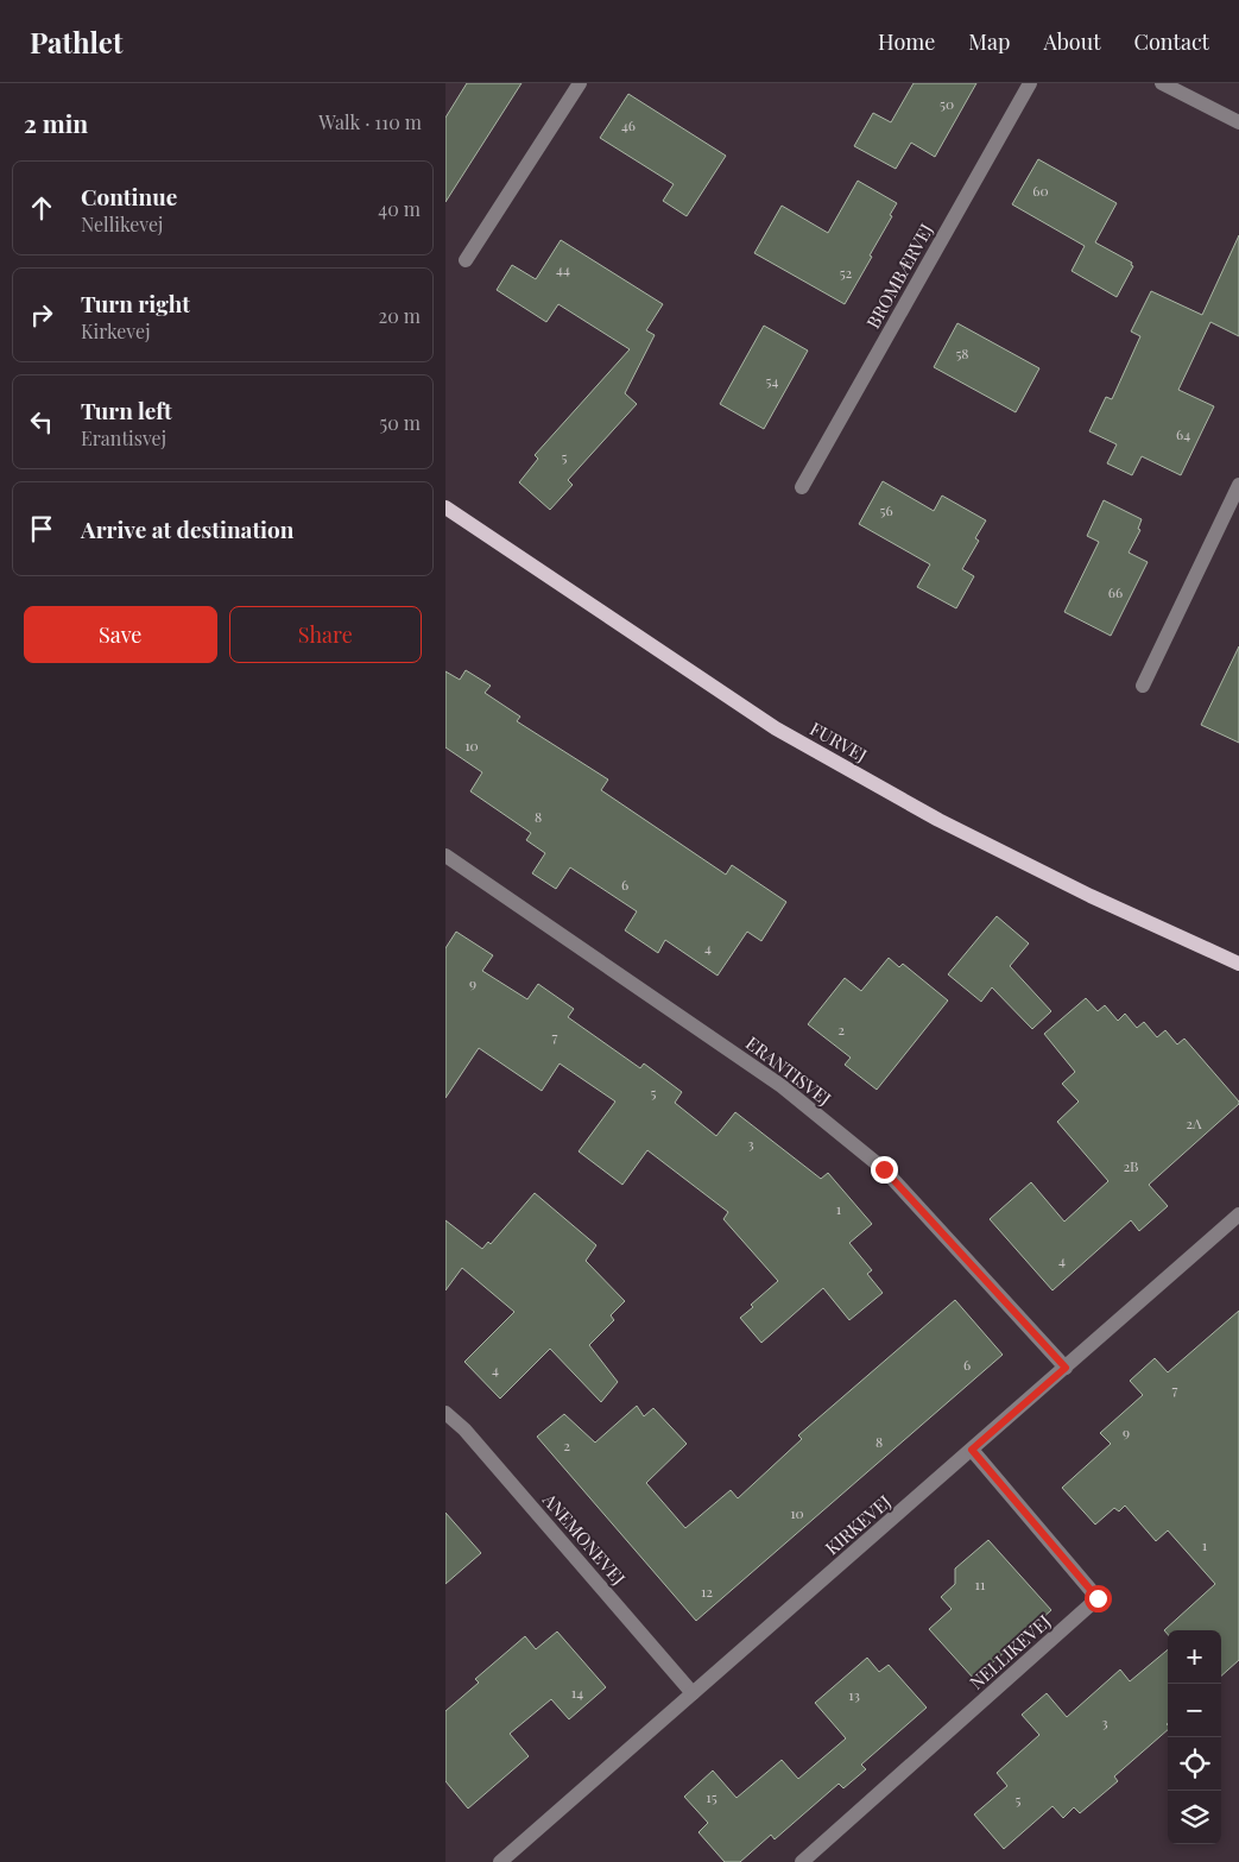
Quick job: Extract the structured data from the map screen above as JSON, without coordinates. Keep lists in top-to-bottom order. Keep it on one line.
{"streets":{"main road":["FURVEJ"],"street":["BROMBÆRVEJ","ERANTISVEJ","KIRKEVEJ","ANEMONEVEJ","NELLIKEVEJ"]},"crossings":[["ERANTISVEJ","KIRKEVEJ"],["KIRKEVEJ","ANEMONEVEJ"],["KIRKEVEJ","NELLIKEVEJ"]],"house_numbers":["50","46","60","44","52","58","54","64","5","56","66","10","8","6","4","9","2","7","5","2A","3","2B","1","4","6","4","7","9","8","2","10","1","11","12","14","13","3","15","5"],"page":{"header":"Pathlet","nav":["Home","Map","About","Contact"],"heading":["2 min","Walk · 110 m"],"list":[["Continue","Nellikevej","40 m"],["Turn right","Kirkevej","20 m"],["Turn left","Erantisvej","50 m"],"Arrive at destination"],"buttons":["Save","Share"],"map_buttons":["+","−"]}}
